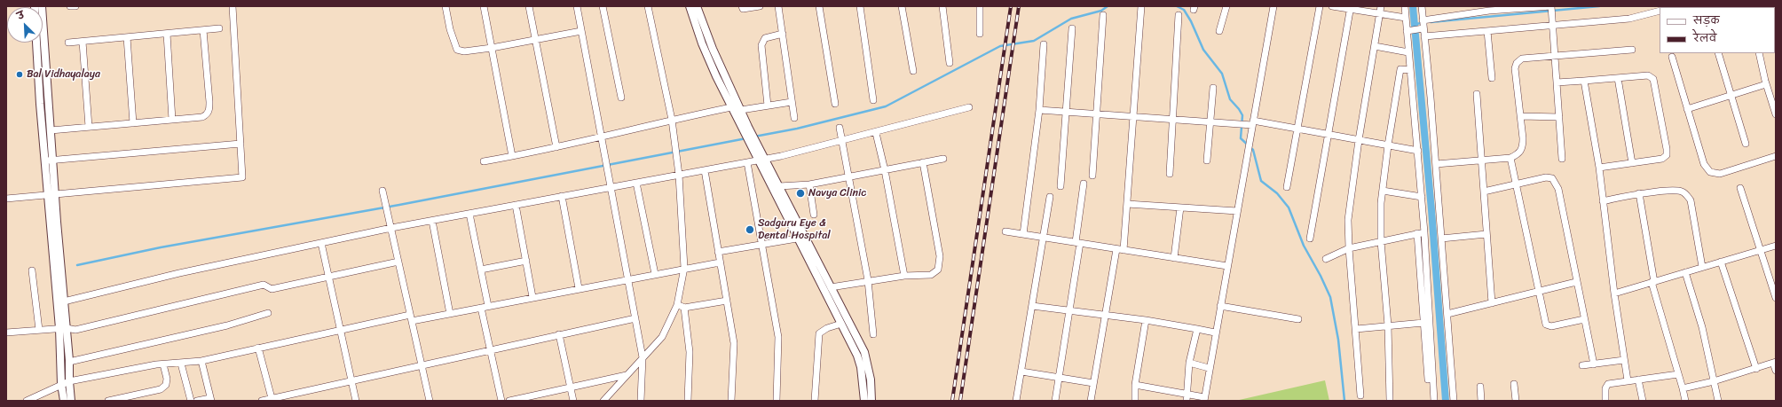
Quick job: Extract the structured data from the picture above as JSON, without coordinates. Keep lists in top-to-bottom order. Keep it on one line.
{"places":["Bal Vidhayalaya","Navya Clinic","Sadguru Eye & Dental Hospital"],"legend":["सड़क","रेलवे"],"north":"top left"}
